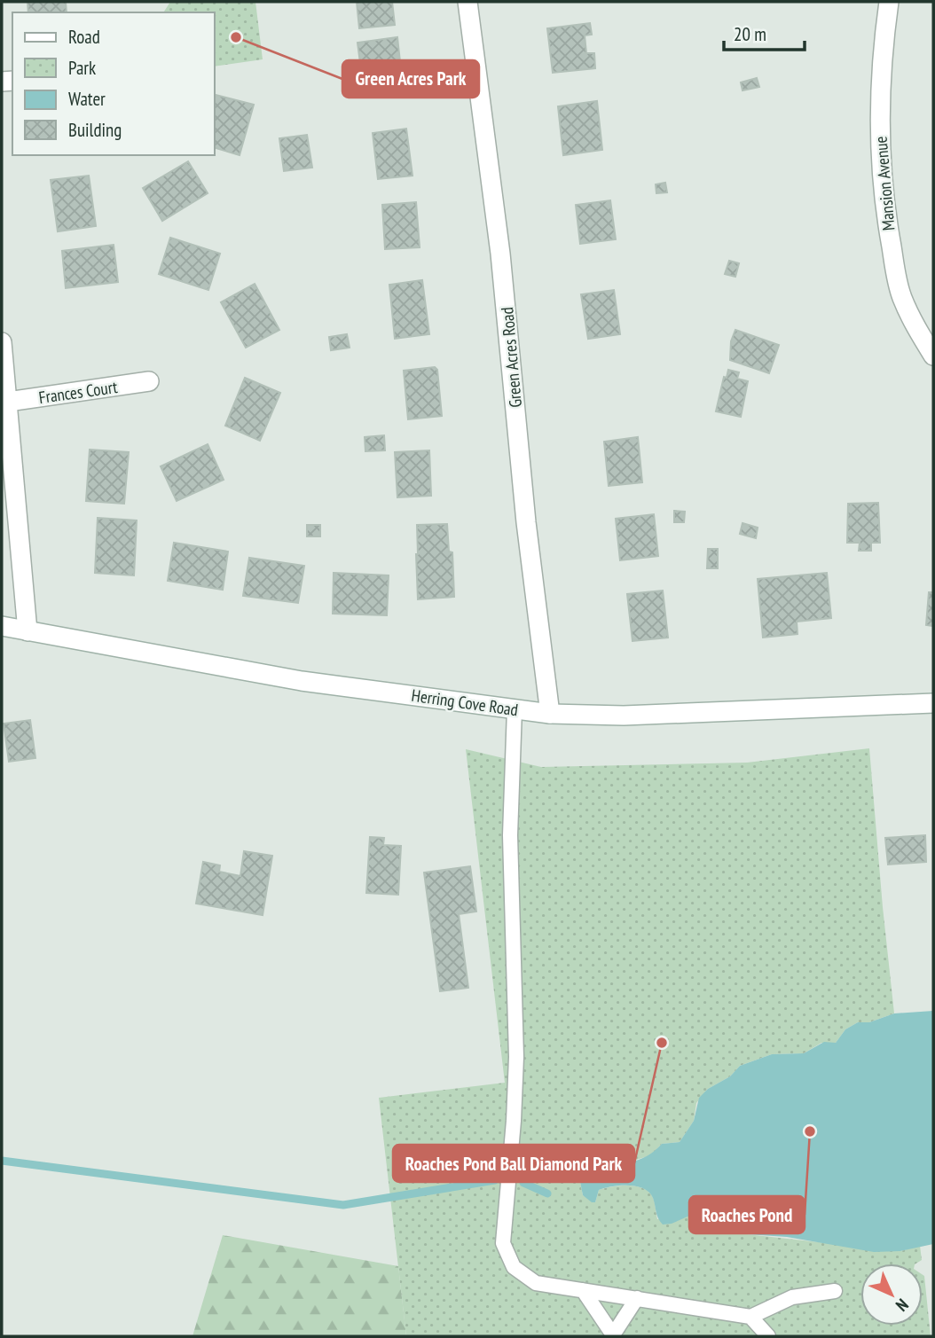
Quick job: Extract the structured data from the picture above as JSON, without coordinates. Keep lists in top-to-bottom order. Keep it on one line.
{"streets":{"street":["Mansion Avenue","Green Acres Road","Frances Court","Herring Cove Road"]},"crossings":[["Green Acres Road","Herring Cove Road"]],"places":["Green Acres Park","Roaches Pond Ball Diamond Park","Roaches Pond"],"legend":["Road","Park","Water","Building"],"scale_bar":"20 m","north":"bottom right"}
